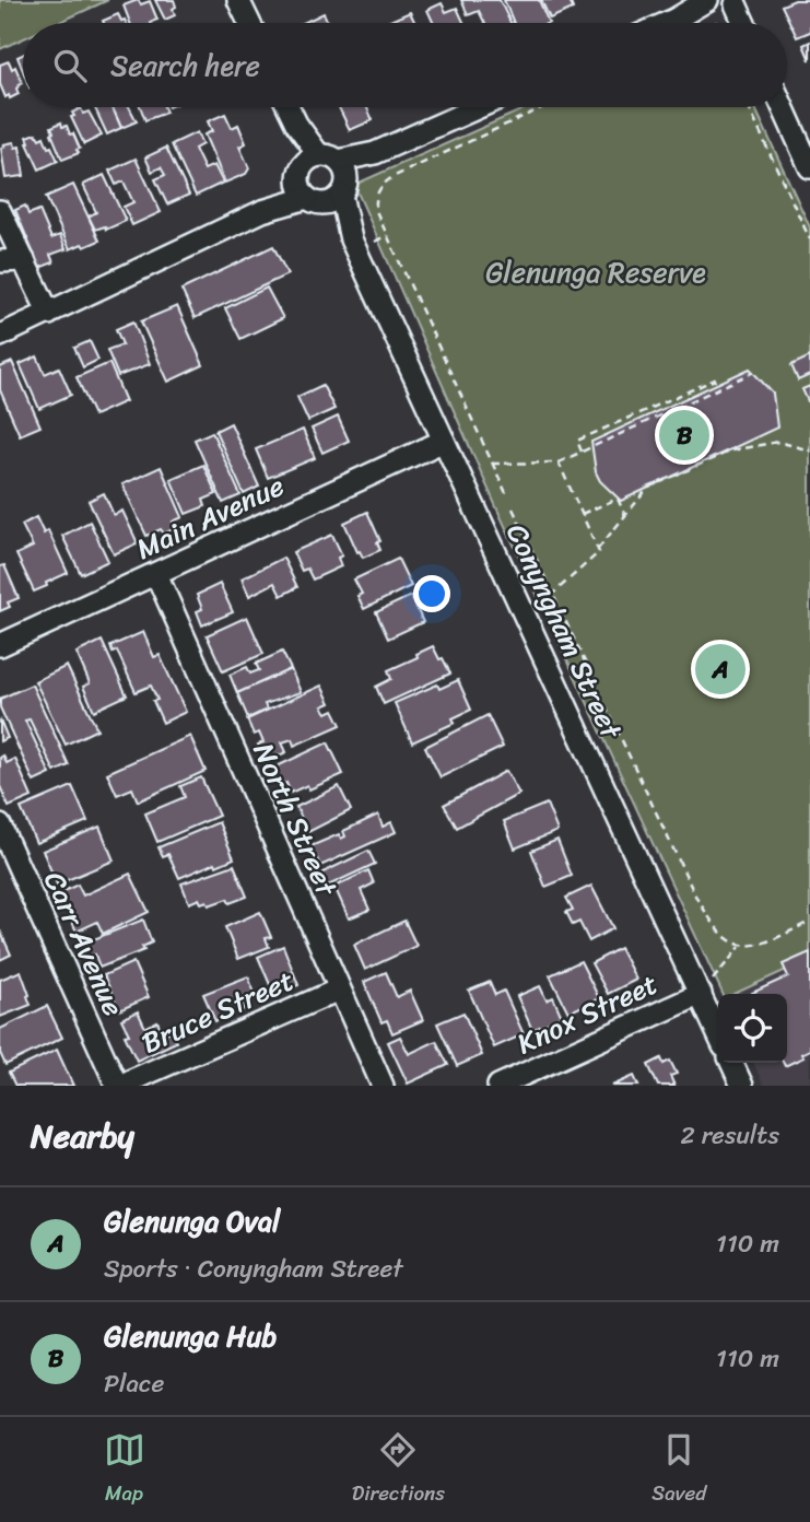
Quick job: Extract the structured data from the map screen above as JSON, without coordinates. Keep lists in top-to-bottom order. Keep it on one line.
{"streets":{"street":["Main Avenue","Conyngham Street","North Street","Carr Avenue","Bruce Street","Knox Street"]},"crossings":[["Main Avenue","Conyngham Street"],["Main Avenue","North Street"],["Conyngham Street","Knox Street"],["North Street","Bruce Street"],["Carr Avenue","Bruce Street"]],"parks":["Glenunga Reserve"],"page":{"search":"Search here","pins":["B","A"],"heading":["Nearby","2 results"],"list":[{"mark":"A","name":"Glenunga Oval","note":"Sports · Conyngham Street","value":"110 m"},{"mark":"B","name":"Glenunga Hub","note":"Place","value":"110 m"}],"nav":["Map","Directions","Saved"]}}
